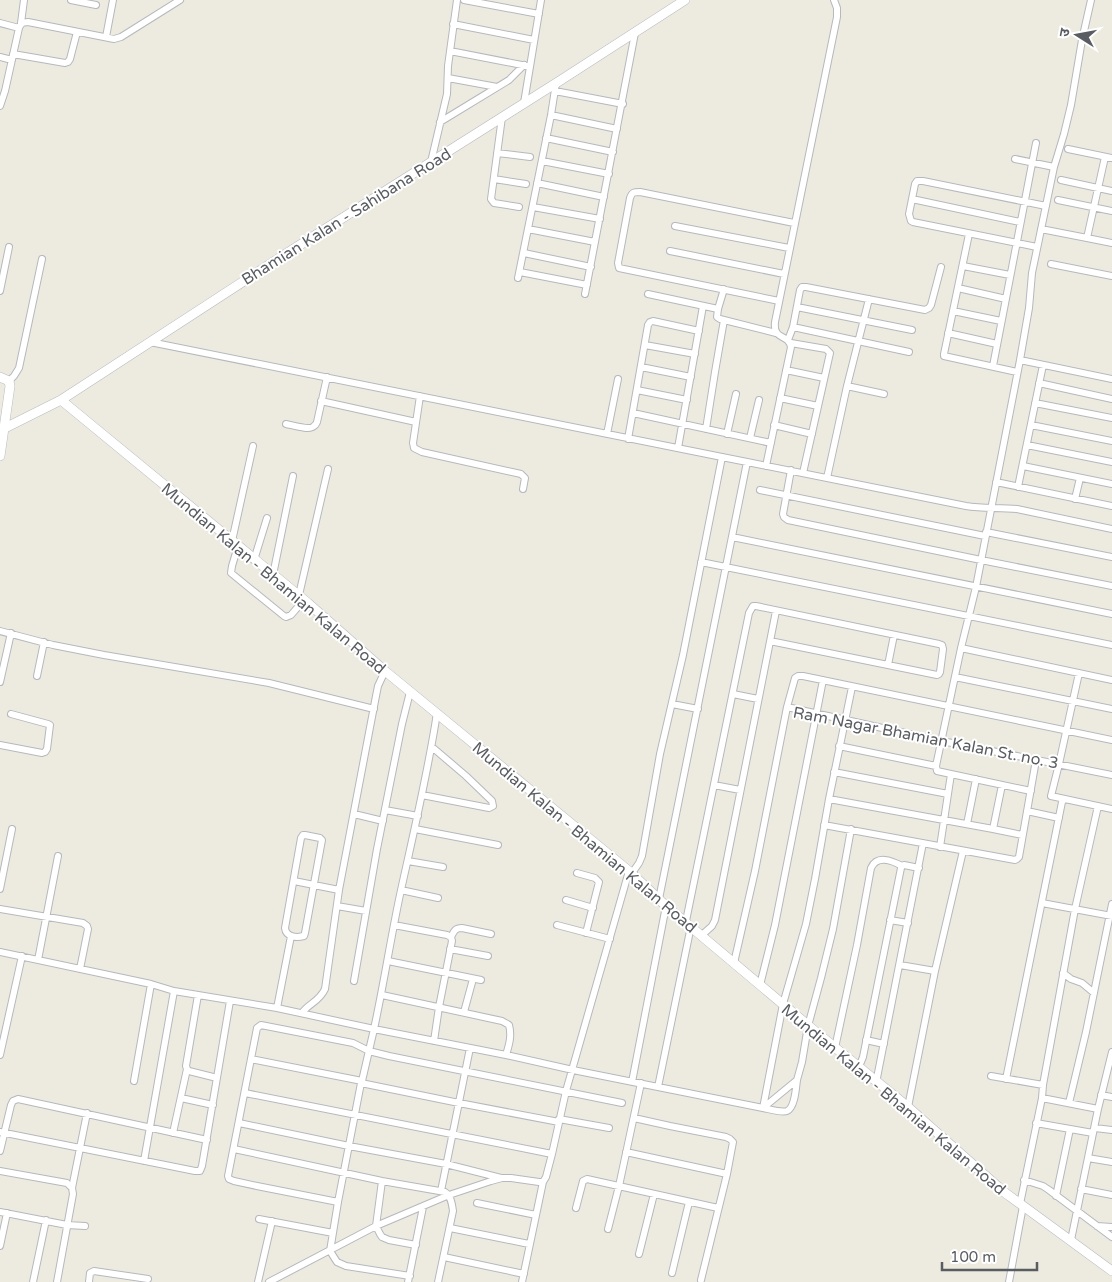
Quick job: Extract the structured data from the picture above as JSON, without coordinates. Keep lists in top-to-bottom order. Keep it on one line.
{"streets":{"street":["Bhamian Kalan - Sahibana Road","Mundian Kalan - Bhamian Kalan Road","Ram Nagar Bhamian Kalan St. no. 3"]},"crossings":[["Bhamian Kalan - Sahibana Road","Mundian Kalan - Bhamian Kalan Road"],["Mundian Kalan - Bhamian Kalan Road","Ram Nagar Bhamian Kalan St. no. 3"]],"scale_bar":"100 m","north":"left"}
